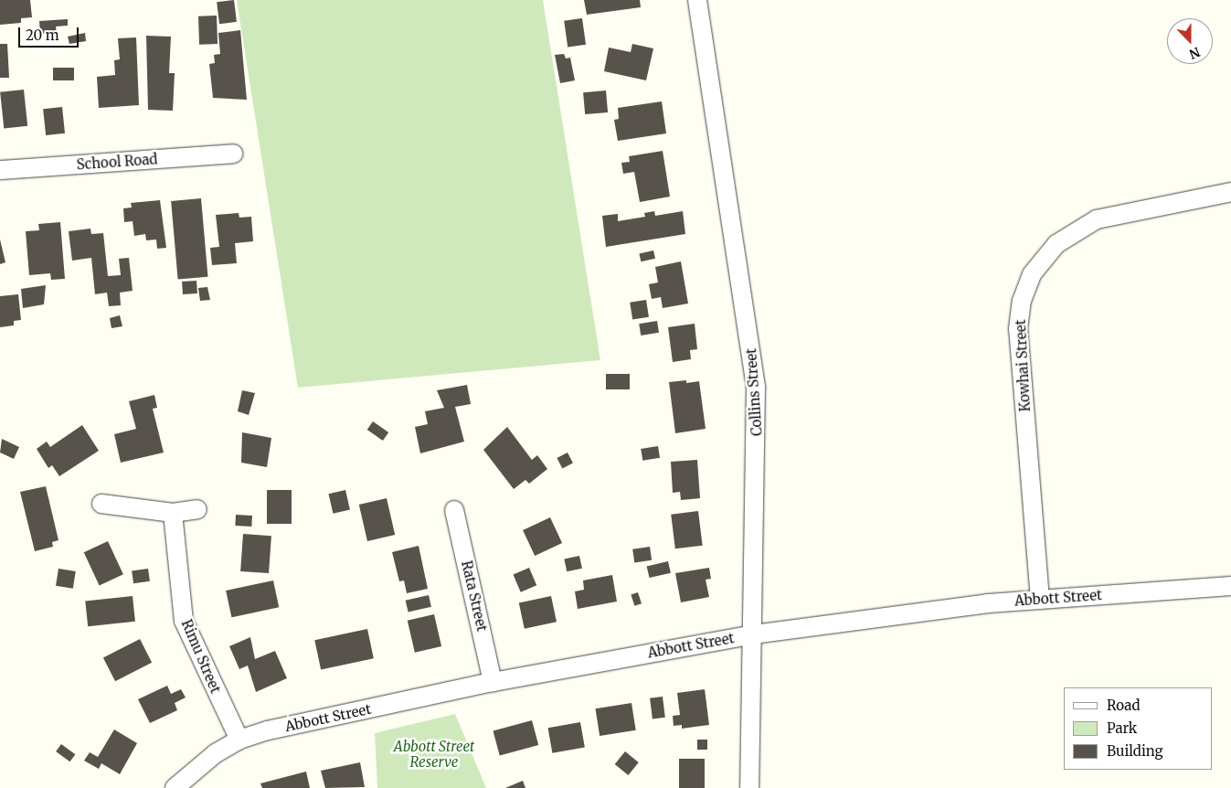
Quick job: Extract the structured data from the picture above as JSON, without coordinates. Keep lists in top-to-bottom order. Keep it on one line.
{"streets":{"street":["School Road","Kowhai Street","Collins Street","Rata Street","Abbott Street","Rimu Street"]},"crossings":[["Kowhai Street","Abbott Street"],["Collins Street","Abbott Street"],["Rata Street","Abbott Street"],["Abbott Street","Rimu Street"]],"parks":["Abbott Street Reserve"],"legend":["Road","Park","Building"],"scale_bar":"20 m","north":"bottom"}
